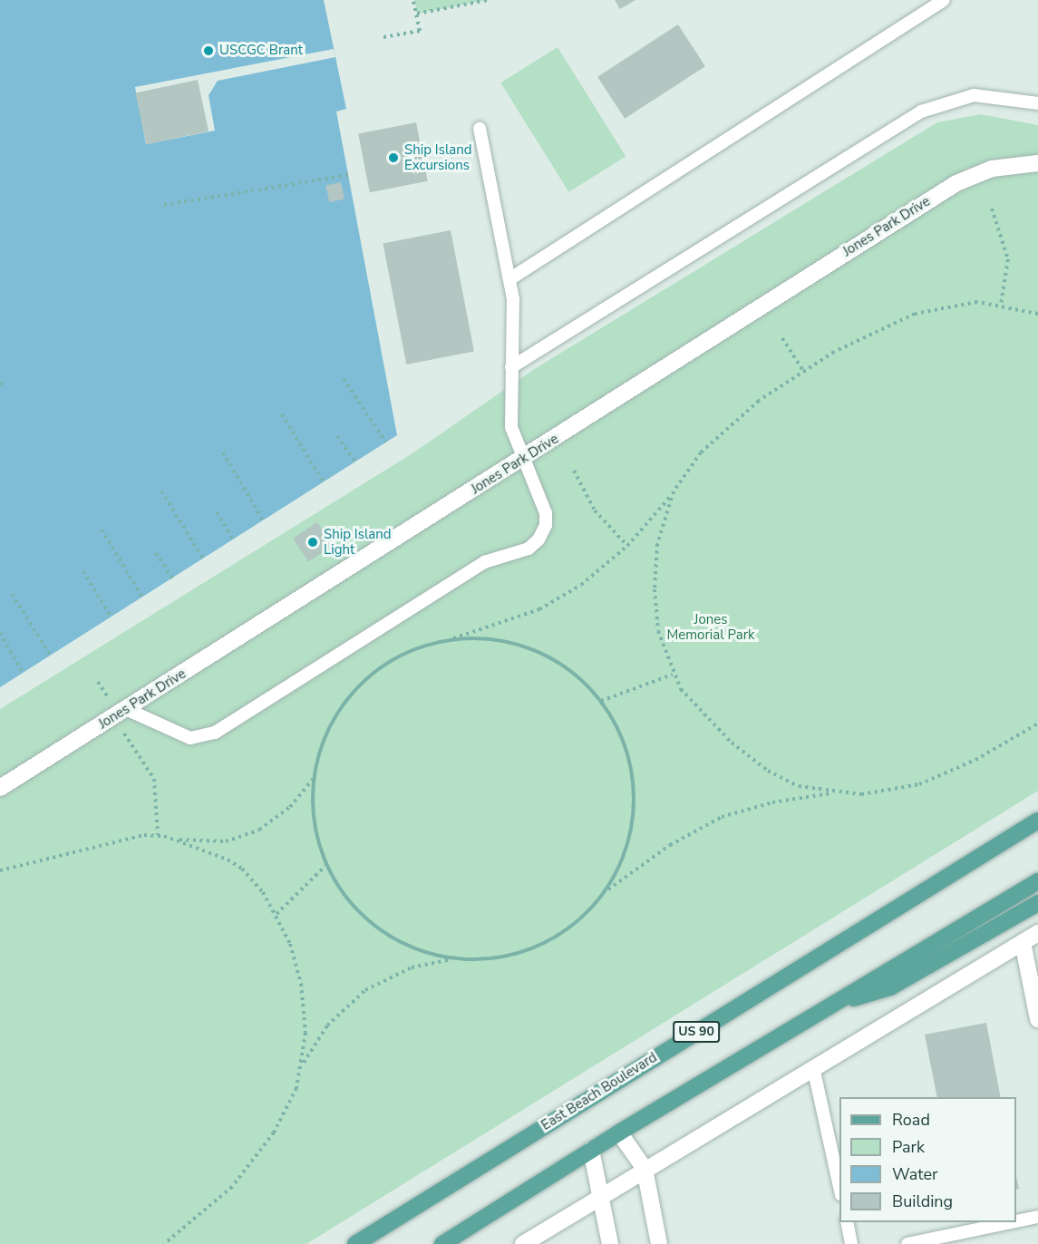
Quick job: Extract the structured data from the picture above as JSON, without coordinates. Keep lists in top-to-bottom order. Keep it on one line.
{"streets":{"main road":["US 90","East Beach Boulevard"],"street":["Jones Park Drive"]},"parks":["Jones Memorial Park"],"places":["USCGC Brant","Ship Island Excursions","Ship Island Light"],"legend":["Road","Park","Water","Building"]}
